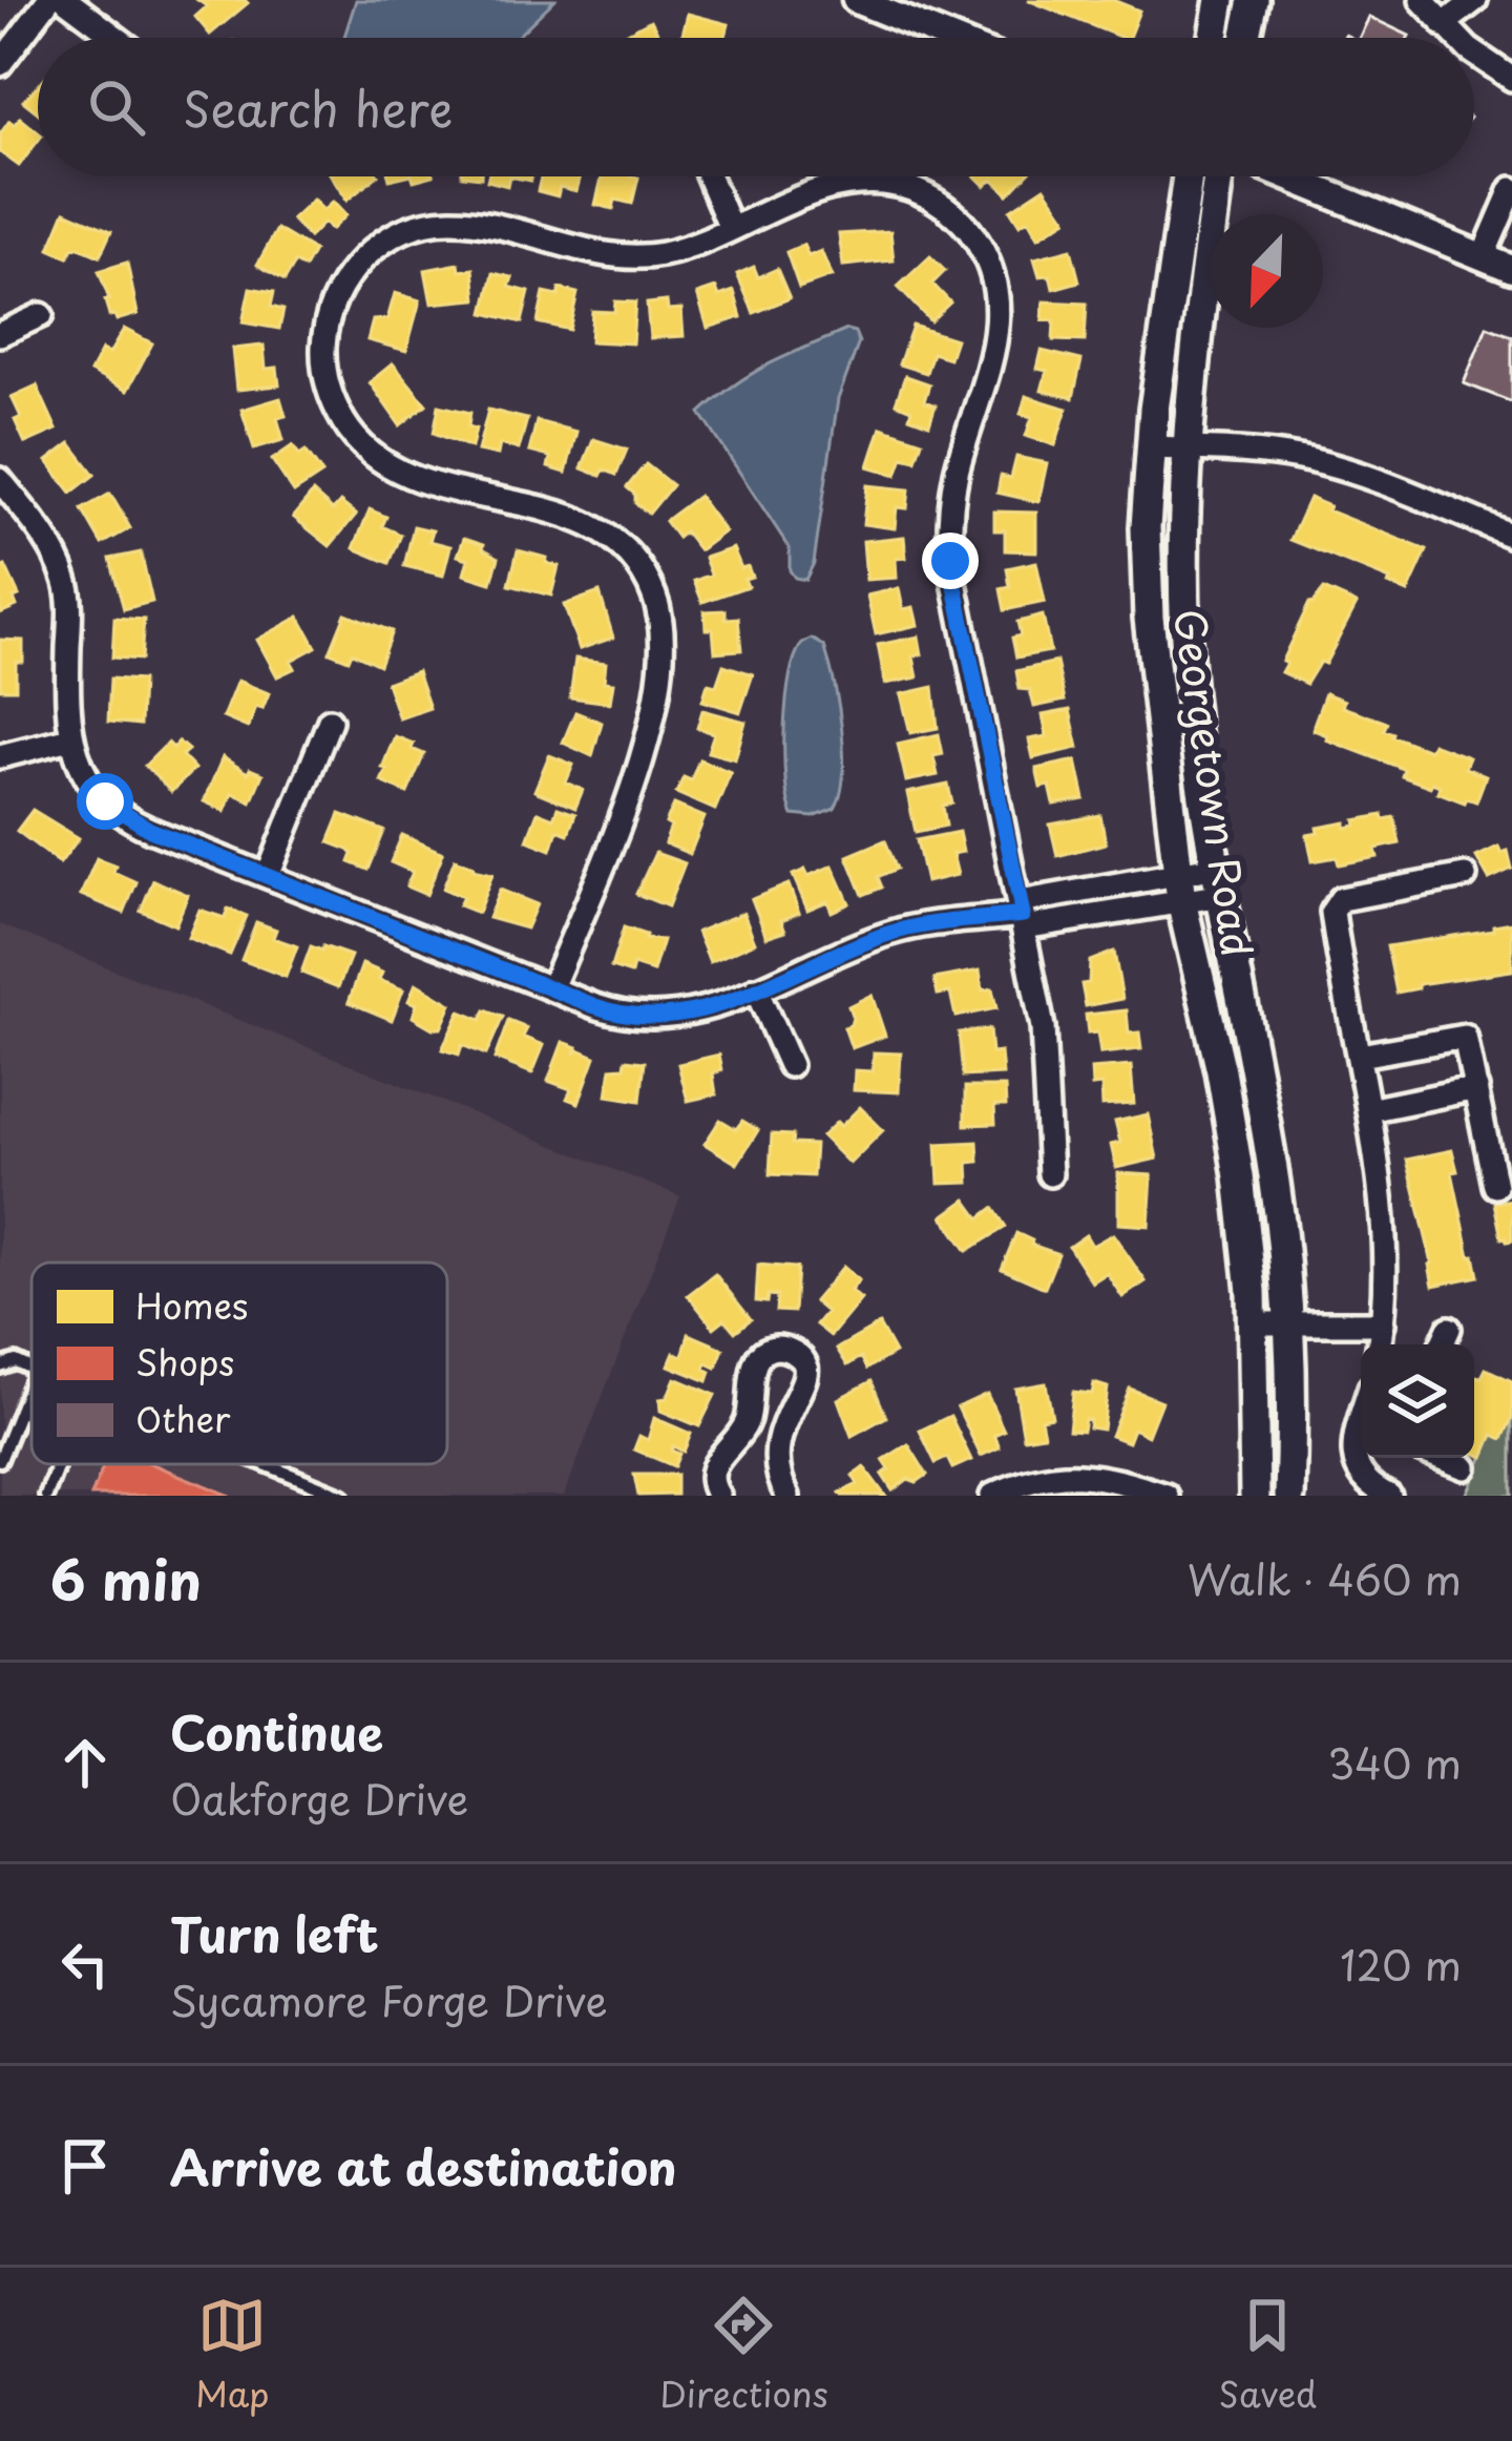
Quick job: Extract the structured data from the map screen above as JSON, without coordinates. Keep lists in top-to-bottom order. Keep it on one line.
{"streets":{"main road":["Georgetown Road"]},"legend":["Homes","Shops","Other"],"north":"bottom left","page":{"search":"Search here","heading":["6 min","Walk · 460 m"],"list":[["Continue","Oakforge Drive","340 m"],["Turn left","Sycamore Forge Drive","120 m"],"Arrive at destination"],"nav":["Map","Directions","Saved"]}}
